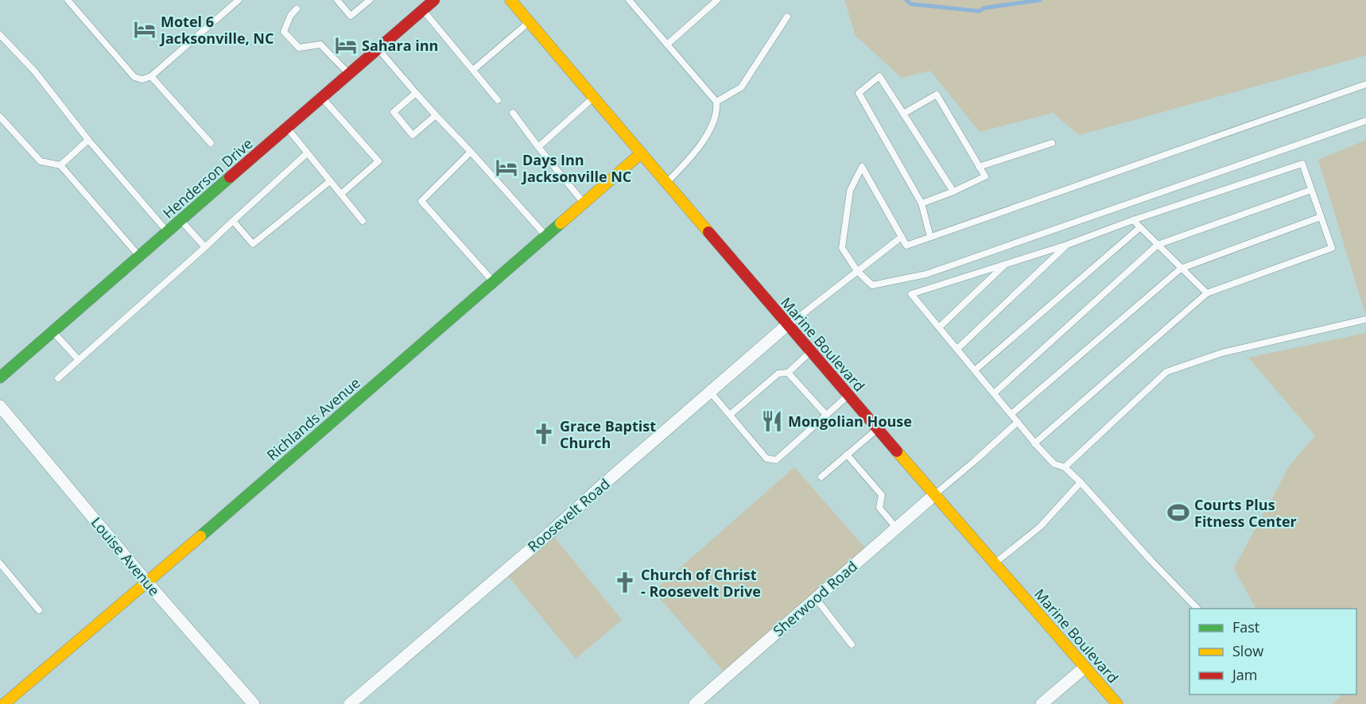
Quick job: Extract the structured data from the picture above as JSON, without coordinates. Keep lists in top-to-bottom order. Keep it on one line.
{"streets":{"main road":["Henderson Drive","Marine Boulevard","Richlands Avenue"],"street":["Roosevelt Road","Louise Avenue","Sherwood Road"]},"crossings":[["Marine Boulevard","Richlands Avenue"],["Marine Boulevard","Roosevelt Road"],["Marine Boulevard","Sherwood Road"],["Richlands Avenue","Louise Avenue"]],"places":{"hotel":["Motel 6 Jacksonville, NC","Sahara inn","Days Inn Jacksonville NC"],"restaurant":["Mongolian House"],"church":["Grace Baptist Church","Church of Christ - Roosevelt Drive"],"sports":["Courts Plus Fitness Center"]},"legend":["Fast","Slow","Jam"]}
